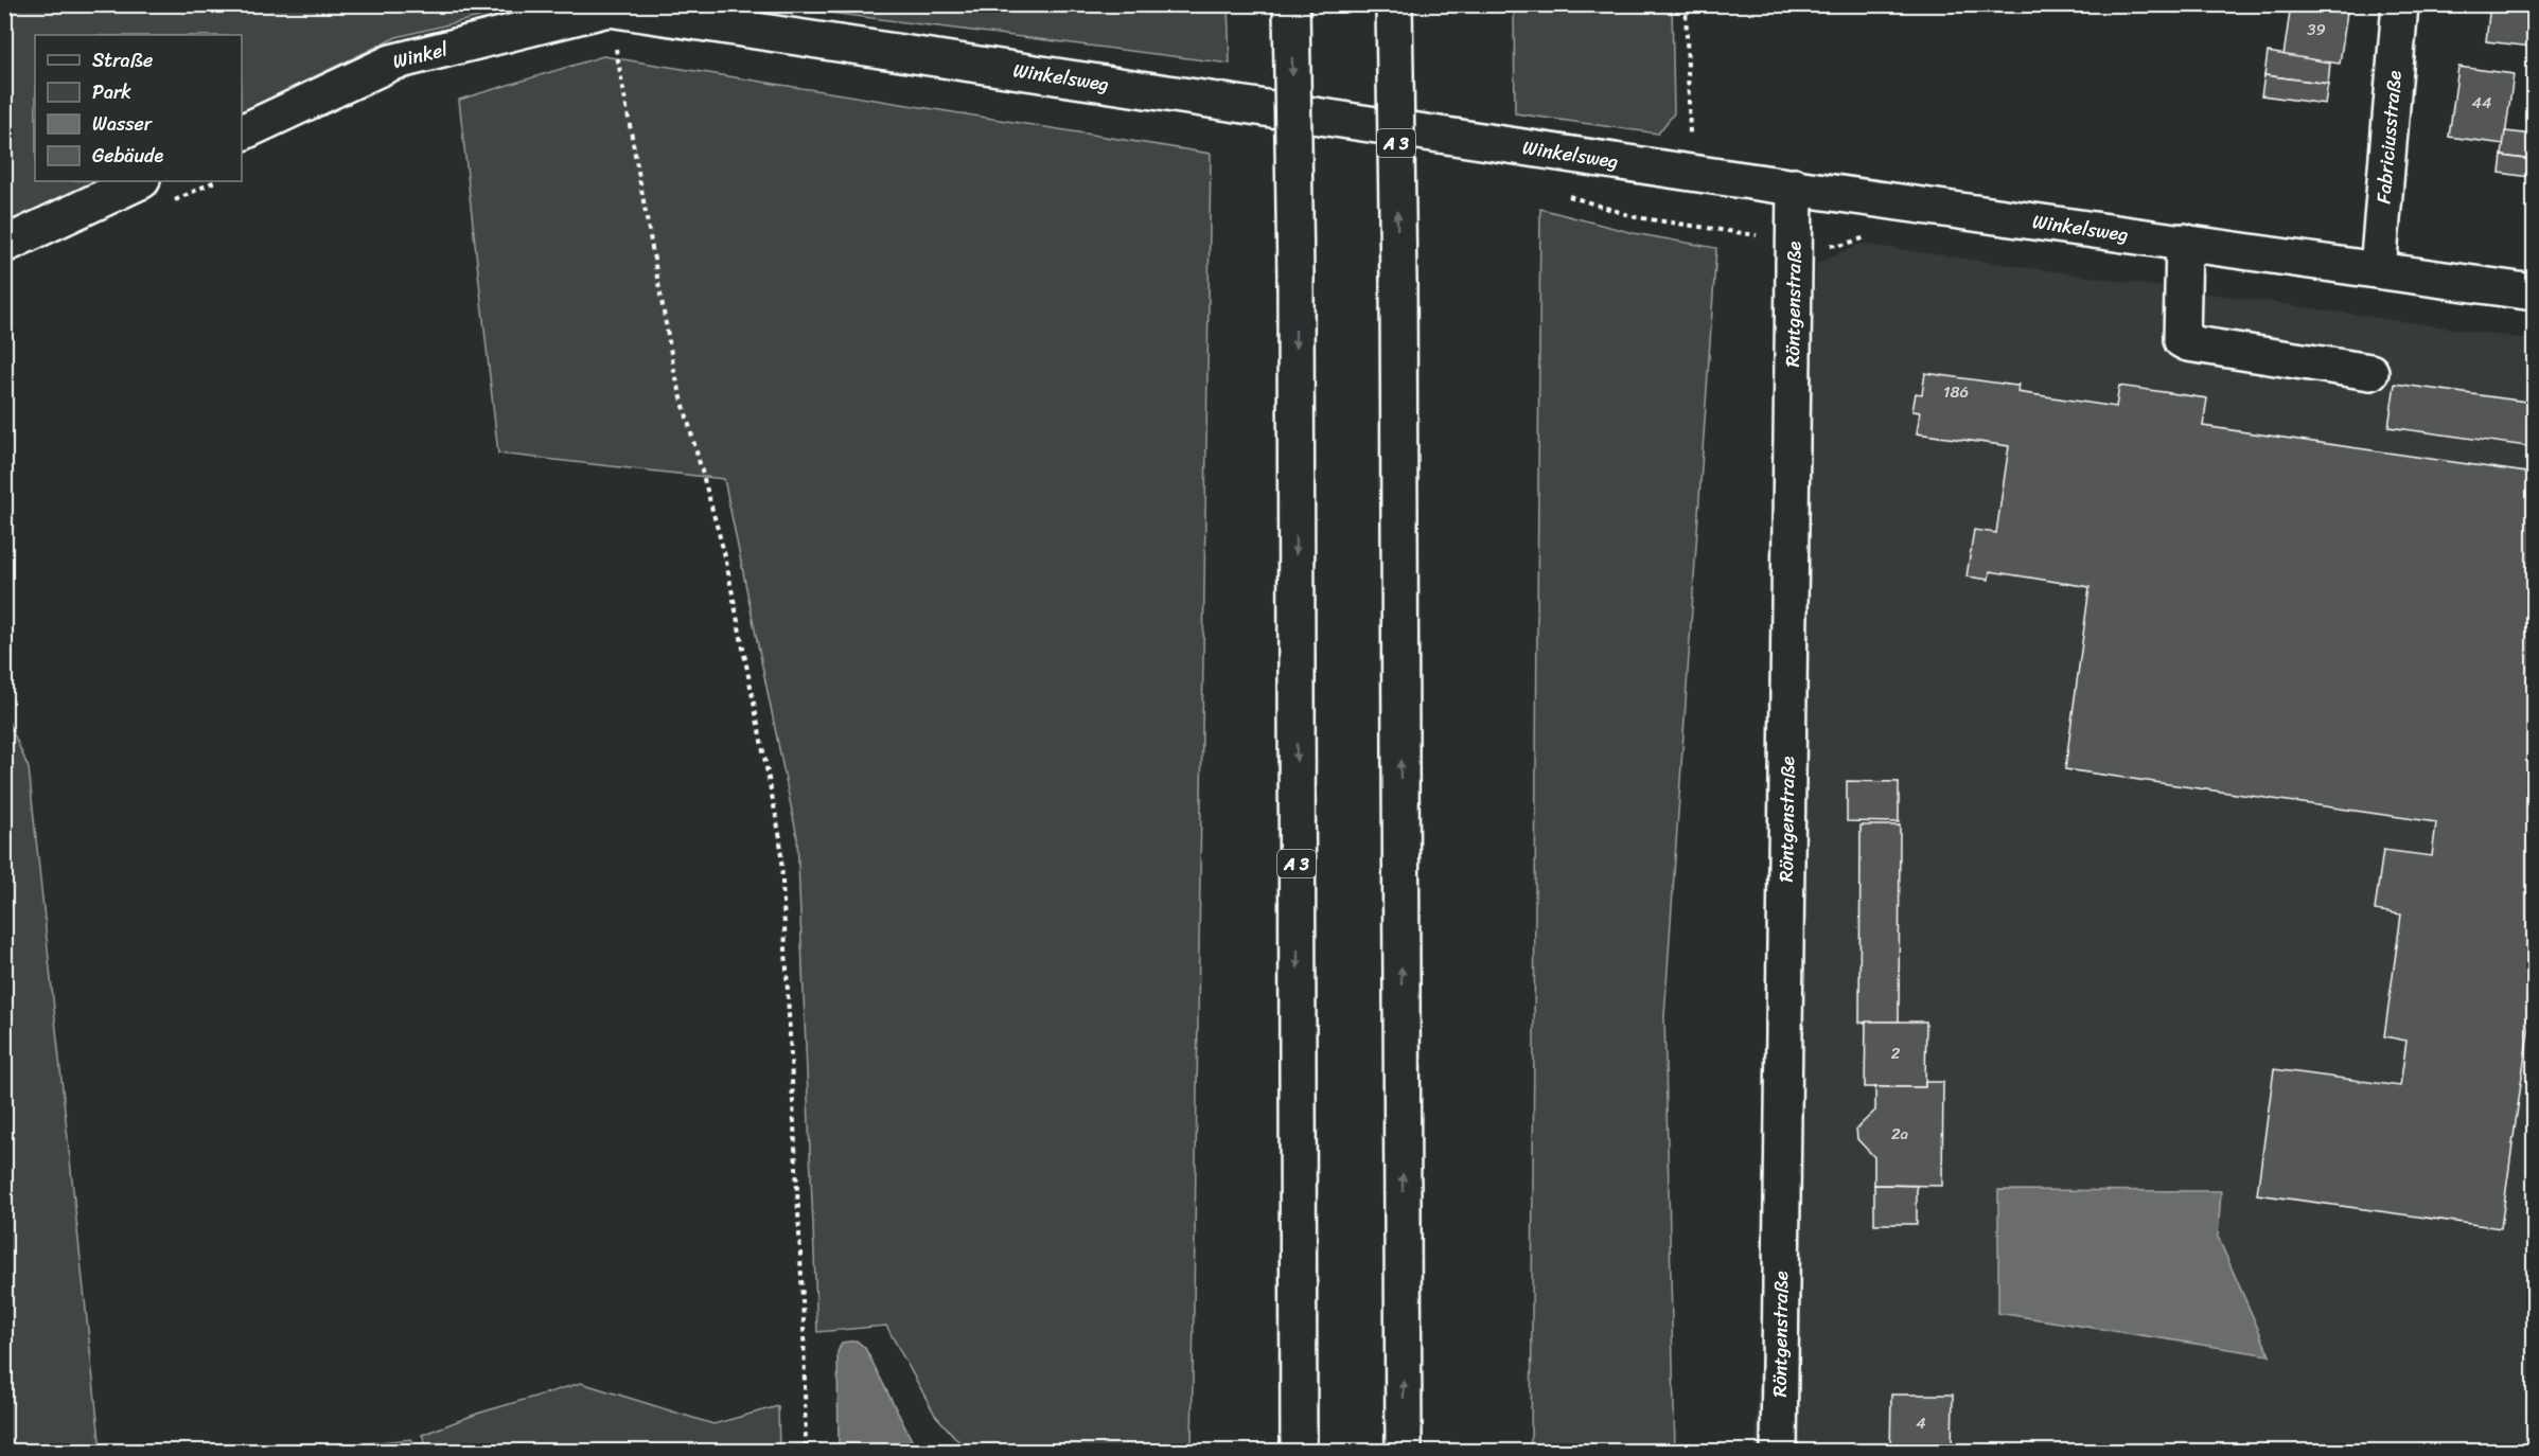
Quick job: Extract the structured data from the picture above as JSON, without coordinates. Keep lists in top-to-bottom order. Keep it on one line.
{"streets":{"main road":["Winkel","Winkelsweg","Fabriciusstraße","A 3","Röntgenstraße"]},"crossings":[["Winkel","Winkelsweg"],["Winkelsweg","Fabriciusstraße"],["Winkelsweg","Röntgenstraße"]],"house_numbers":["39","44","186","2","2a","4"],"legend":["Straße","Park","Wasser","Gebäude"]}
